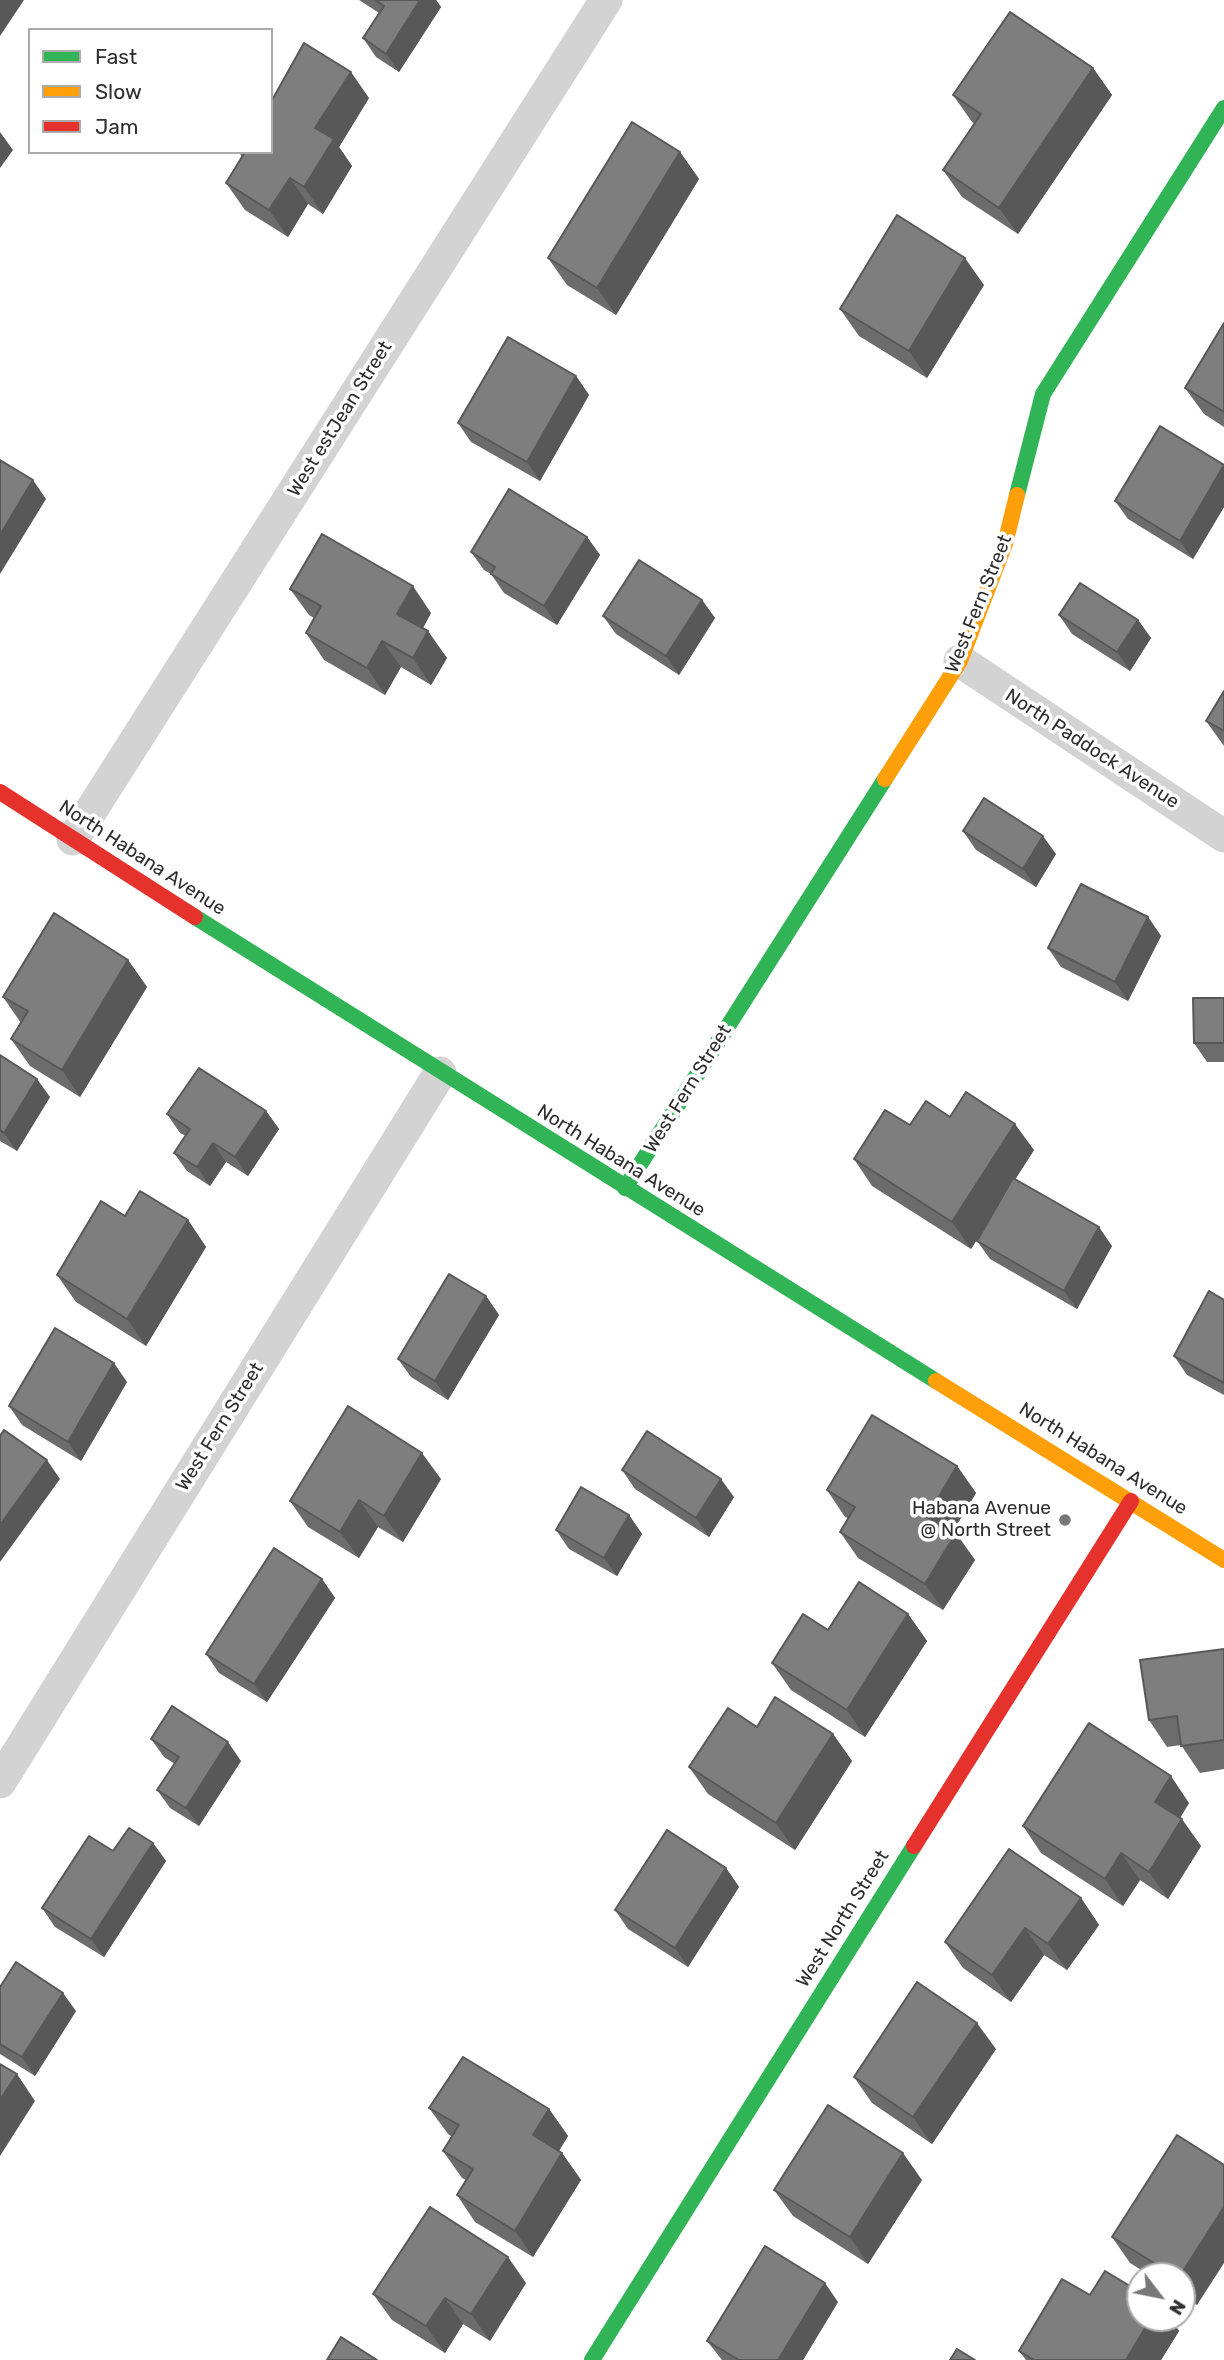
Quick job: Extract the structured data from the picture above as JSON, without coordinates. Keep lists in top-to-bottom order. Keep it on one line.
{"streets":{"street":["West estJean Street","West Fern Street","North Paddock Avenue","North Habana Avenue","West North Street"]},"crossings":[["West estJean Street","North Habana Avenue"],["West Fern Street","North Paddock Avenue"],["West Fern Street","North Habana Avenue"],["North Habana Avenue","West North Street"]],"places":["Habana Avenue @ North Street"],"legend":["Fast","Slow","Jam"],"north":"bottom right"}
